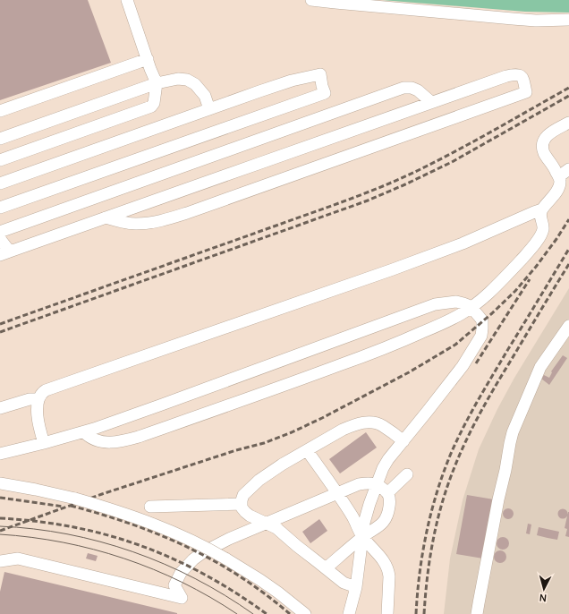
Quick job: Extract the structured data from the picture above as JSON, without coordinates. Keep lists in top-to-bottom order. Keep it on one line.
{"north":"bottom"}
